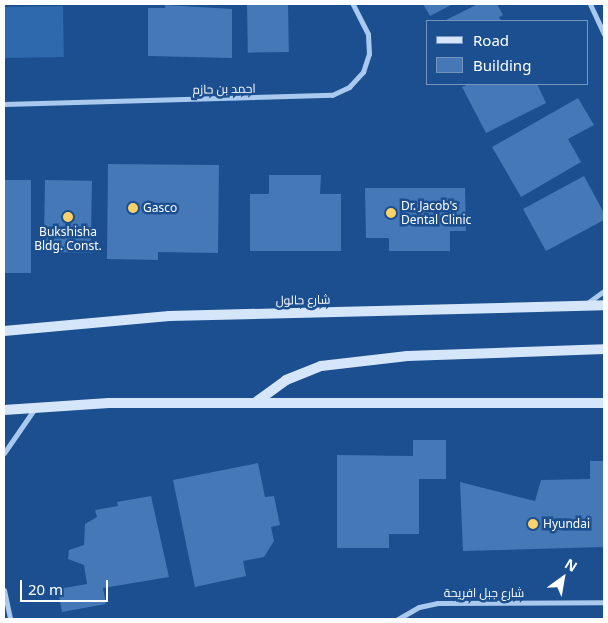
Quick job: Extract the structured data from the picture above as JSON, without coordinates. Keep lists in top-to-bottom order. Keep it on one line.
{"streets":{"main road":["شارع حالول"],"street":["احمد بن حازم","شارع جبل افريحة"]},"places":["Gasco","Dr. Jacob's Dental Clinic","Bukshisha Bldg. Const.","Hyundai"],"legend":["Road","Building"],"scale_bar":"20 m","north":"top right"}
